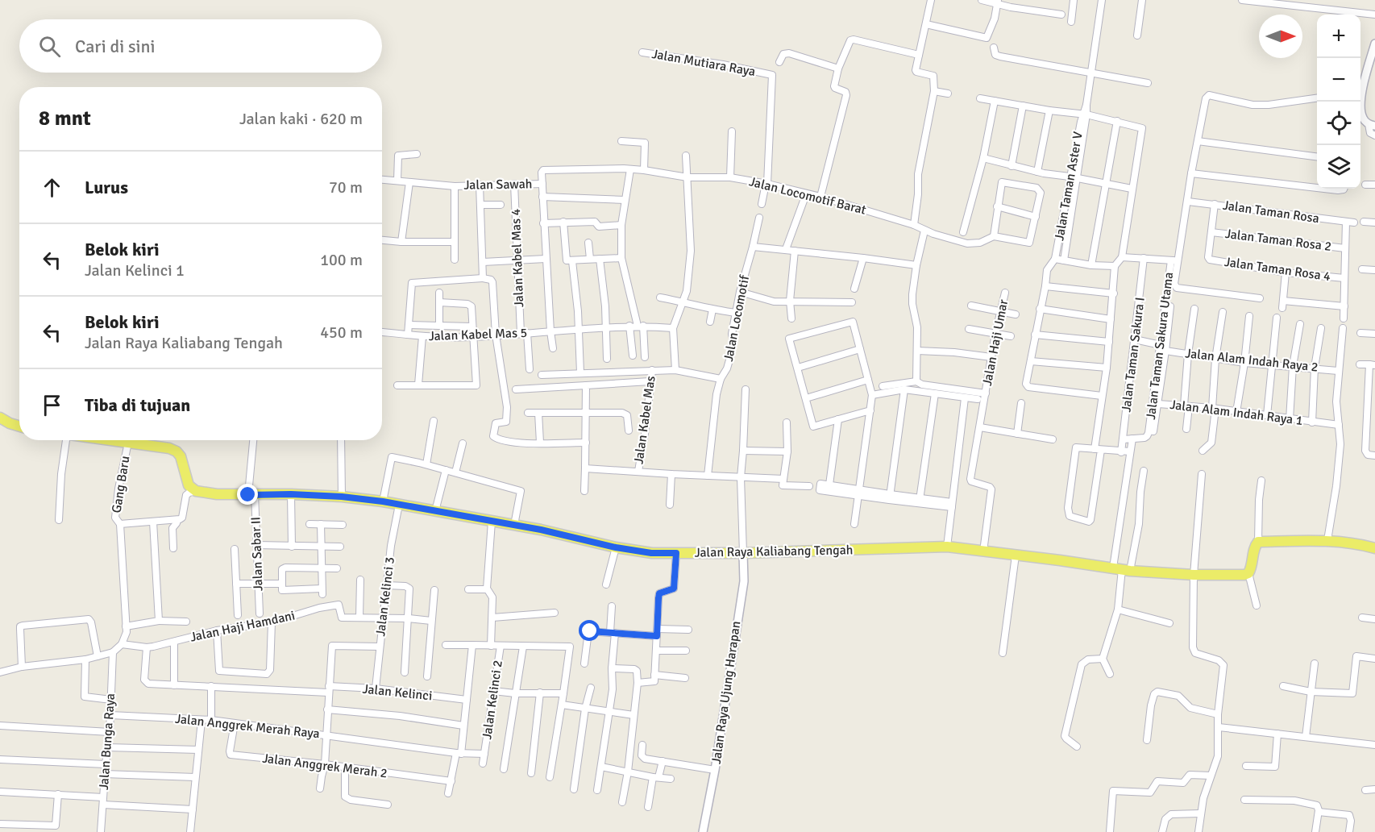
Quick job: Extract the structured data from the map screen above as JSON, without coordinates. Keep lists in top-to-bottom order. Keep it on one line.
{"streets":{"main road":["Jalan Raya Kaliabang Tengah"],"street":["Jalan Mutiara Raya","Jalan Sawah","Jalan Taman Aster V","Jalan Locomotif Barat","Jalan Taman Rosa","Jalan Taman Rosa 2","Jalan Kabel Mas 4","Jalan Taman Rosa 4","Jalan Locomotif","Jalan Kabel Mas 5","Jalan Haji Umar","Jalan Taman Sakura Utama","Jalan Taman Sakura I","Jalan Alam Indah Raya 2","Jalan Alam Indah Raya 1","Jalan Kabel Mas","Gang Baru","Jalan Sabar II","Jalan Kelinci 3","Jalan Haji Hamdani","Jalan Kelinci","Jalan Raya Ujung Harapan","Jalan Kelinci 2","Jalan Anggrek Merah Raya","Jalan Bunga Raya","Jalan Anggrek Merah 2"]},"crossings":[["Jalan Mutiara Raya","Jalan Locomotif Barat"],["Jalan Sawah","Jalan Locomotif Barat"],["Jalan Sawah","Jalan Kabel Mas 4"],["Jalan Taman Rosa","Jalan Taman Rosa 4"],["Jalan Taman Rosa 2","Jalan Taman Rosa 4"],["Jalan Kabel Mas 4","Jalan Kabel Mas 5"],["Jalan Taman Sakura Utama","Jalan Taman Sakura I"],["Jalan Alam Indah Raya 2","Jalan Alam Indah Raya 1"],["Gang Baru","Jalan Haji Hamdani"],["Jalan Raya Kaliabang Tengah","Jalan Sabar II"],["Jalan Raya Kaliabang Tengah","Jalan Kelinci 3"],["Jalan Raya Kaliabang Tengah","Jalan Raya Ujung Harapan"],["Jalan Raya Kaliabang Tengah","Jalan Kelinci 2"],["Jalan Kelinci 3","Jalan Haji Hamdani"],["Jalan Kelinci 3","Jalan Kelinci"],["Jalan Haji Hamdani","Jalan Kelinci"],["Jalan Anggrek Merah Raya","Jalan Bunga Raya"],["Jalan Anggrek Merah Raya","Jalan Anggrek Merah 2"]],"north":"right","page":{"map_buttons":["+","−"],"search":"Cari di sini","heading":["8 mnt","Jalan kaki · 620 m"],"list":[["Lurus","70 m"],["Belok kiri","Jalan Kelinci 1","100 m"],["Belok kiri","Jalan Raya Kaliabang Tengah","450 m"],"Tiba di tujuan"]}}
